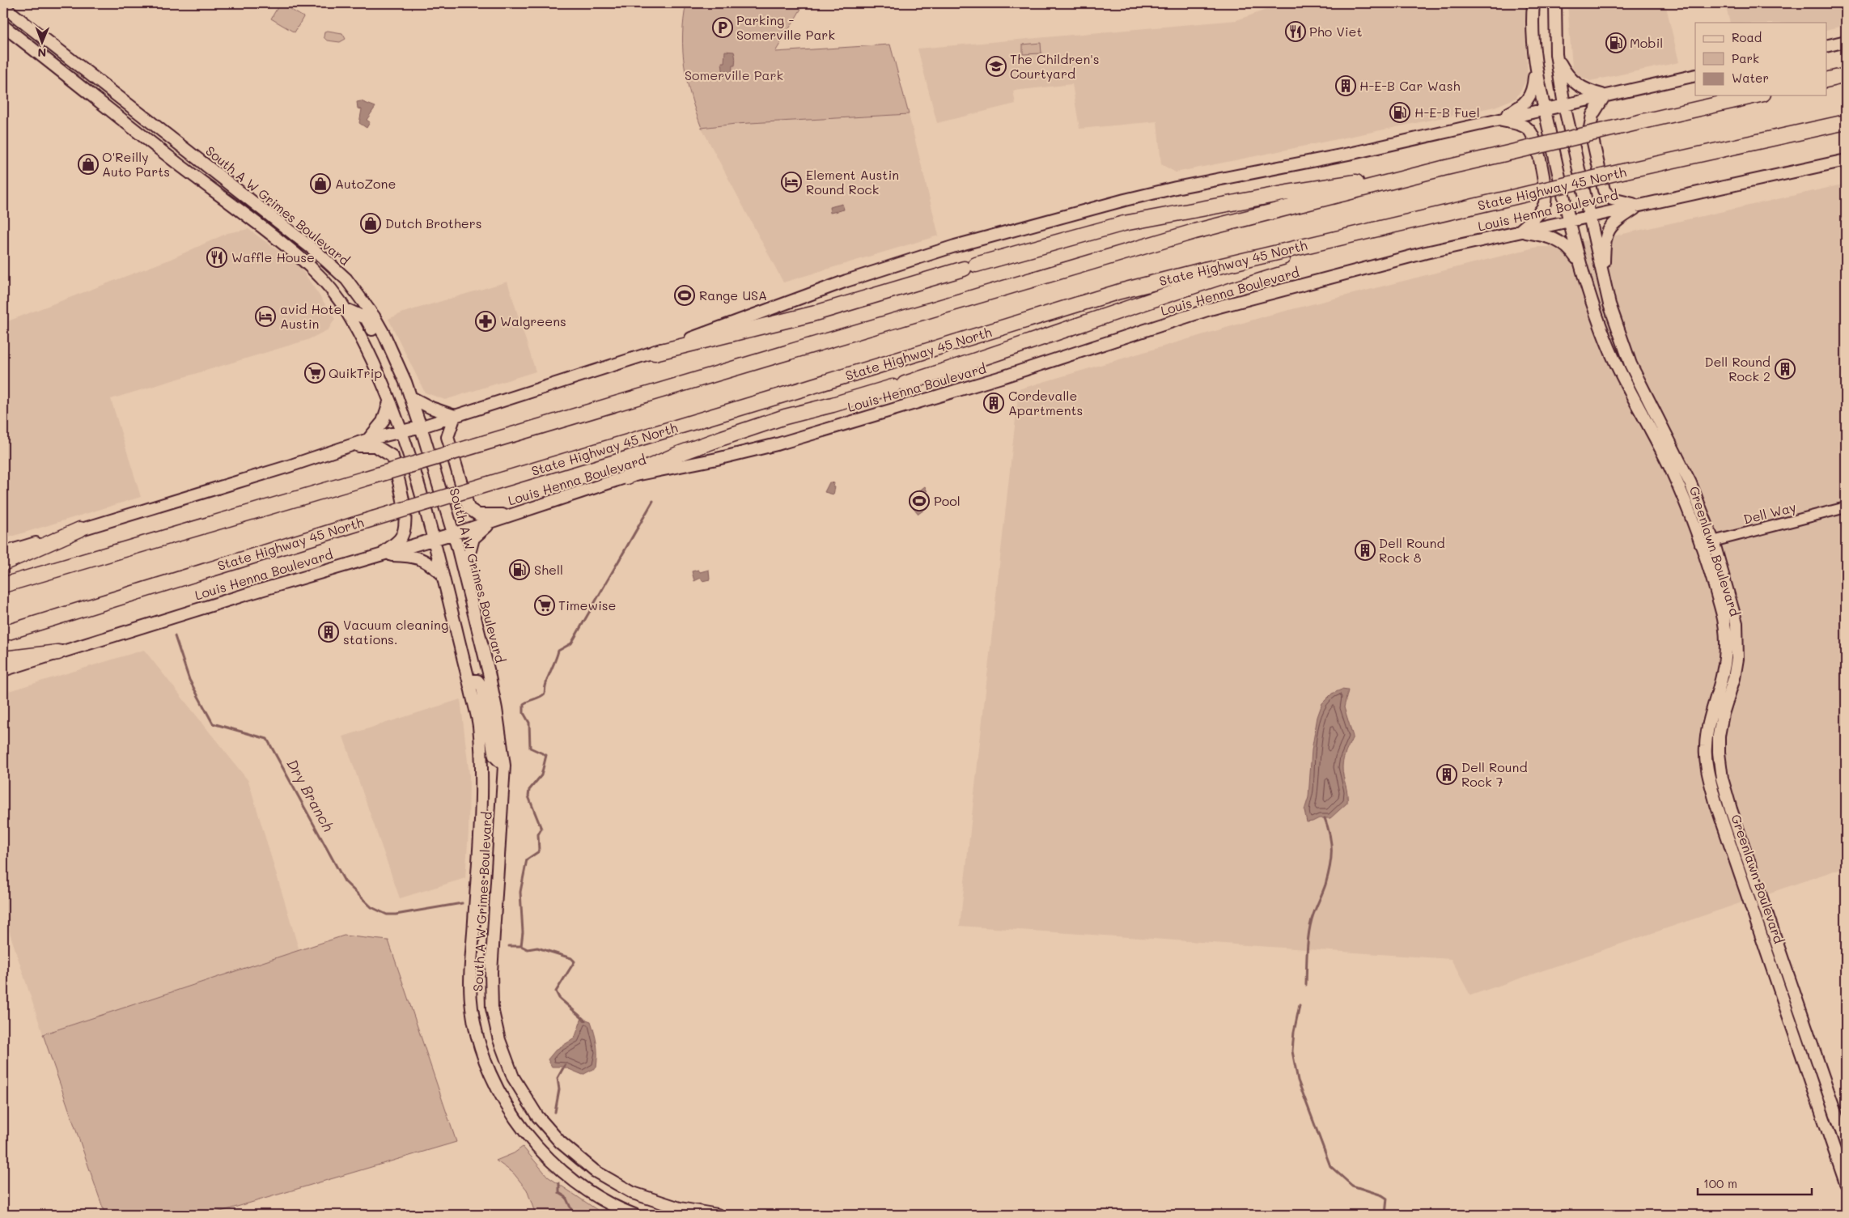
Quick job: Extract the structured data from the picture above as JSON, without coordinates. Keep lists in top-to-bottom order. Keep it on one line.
{"streets":{"highway":["State Highway 45 North"],"main road":["South A W Grimes Boulevard","Louis Henna Boulevard","Greenlawn Boulevard"],"street":["Dell Way"]},"crossings":[["South A W Grimes Boulevard","Louis Henna Boulevard"],["Louis Henna Boulevard","Greenlawn Boulevard"],["Dell Way","Greenlawn Boulevard"]],"water":["Dry Branch"],"parks":["Somerville Park"],"places":{"parking":["Parking - Somerville Park"],"restaurant":["Pho Viet","Waffle House"],"fuel station":["Mobil","H-E-B Fuel","Shell"],"school or university":["The Children's Courtyard"],"building":["H-E-B Car Wash","Dell Round Rock 2","Cordevalle Apartments","Dell Round Rock 8","Vacuum cleaning stations.","Dell Round Rock 7"],"shop":["O'Reilly Auto Parts","AutoZone","Dutch Brothers"],"hotel":["Element Austin Round Rock","avid Hotel Austin"],"sports":["Range USA","Pool"],"pharmacy":["Walgreens"],"supermarket":["QuikTrip","Timewise"]},"legend":["Road","Park","Water"],"scale_bar":"100 m","north":"bottom"}
